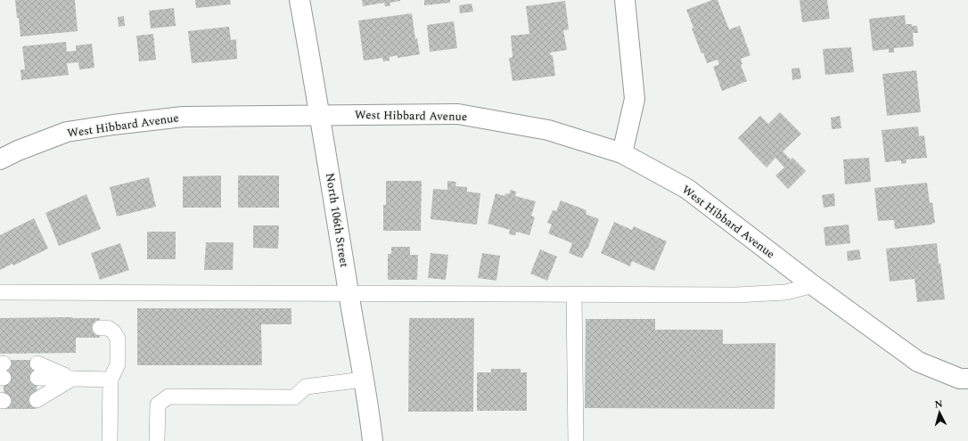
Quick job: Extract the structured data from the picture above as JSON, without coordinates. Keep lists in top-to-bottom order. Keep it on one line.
{"streets":{"street":["West Hibbard Avenue","North 106th Street"]},"crossings":[["West Hibbard Avenue","North 106th Street"]],"north":"top"}
